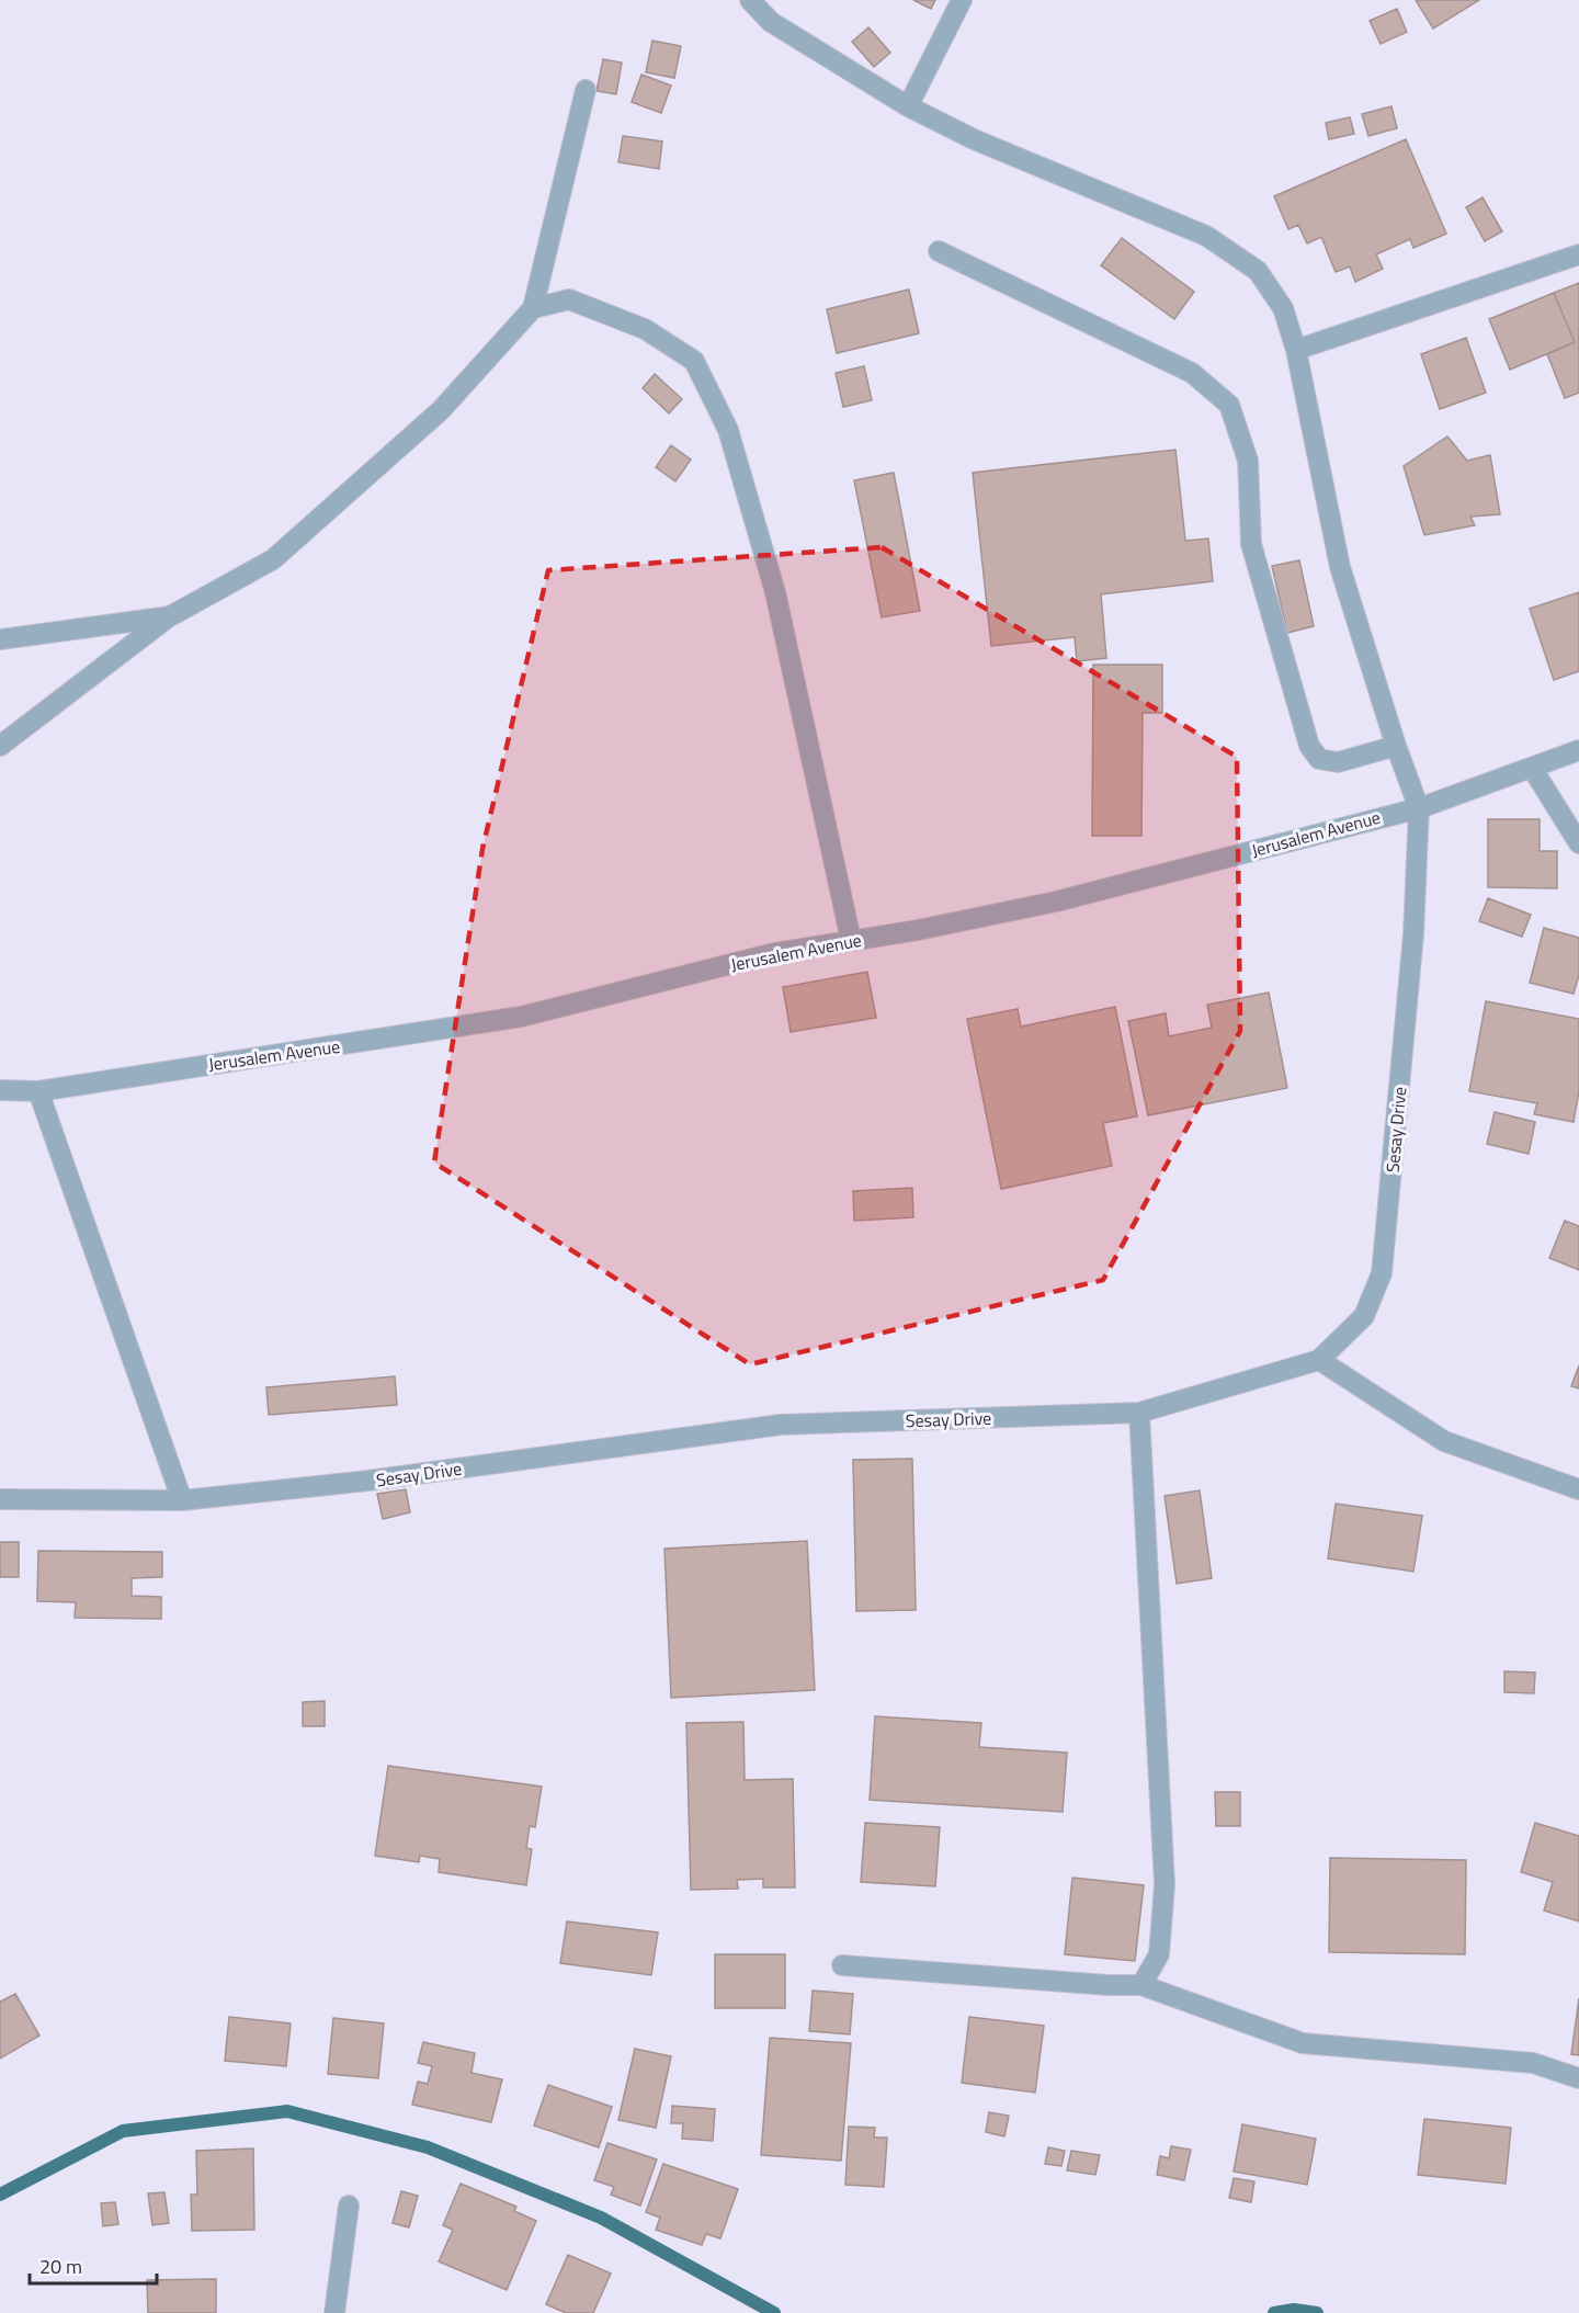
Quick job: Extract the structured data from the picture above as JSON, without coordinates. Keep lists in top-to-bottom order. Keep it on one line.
{"streets":{"street":["Jerusalem Avenue","Sesay Drive"]},"crossings":[["Jerusalem Avenue","Sesay Drive"]],"scale_bar":"20 m"}
